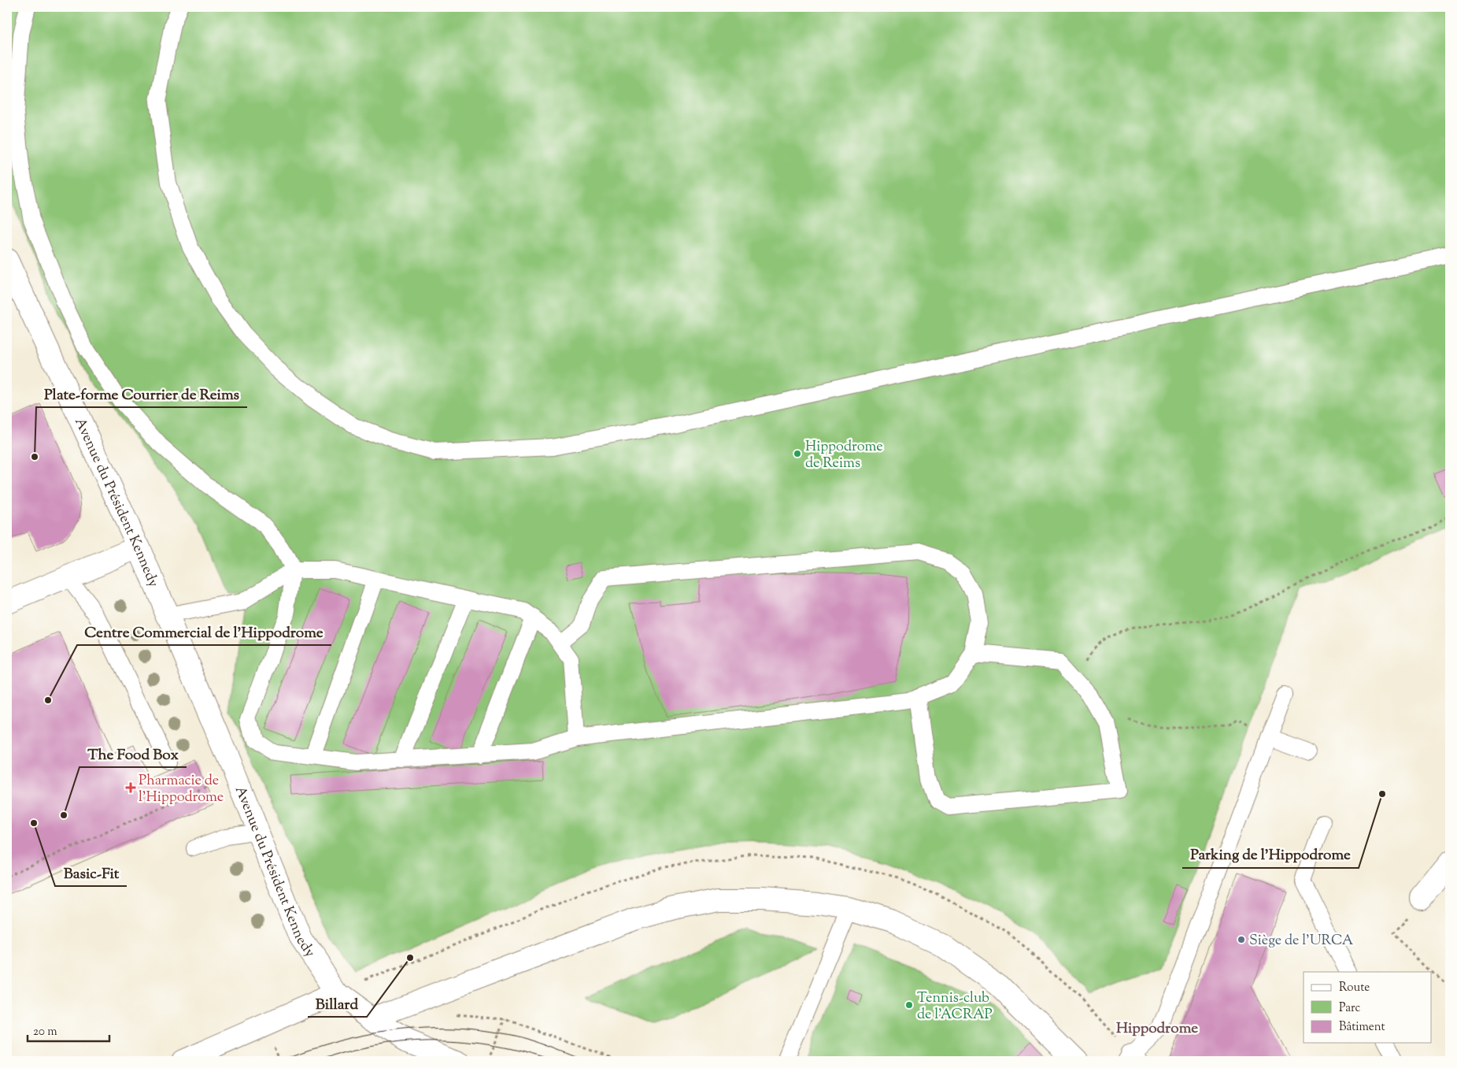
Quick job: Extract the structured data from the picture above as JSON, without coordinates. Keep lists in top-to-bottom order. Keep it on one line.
{"streets":{"street":["Avenue du Président Kennedy"]},"districts":["Hippodrome"],"places":{"other":["Hippodrome de Reims","Plate-forme Courrier de Reims","Centre Commercial de l'Hippodrome","Parking de l'Hippodrome","The Food Box","Basic-Fit","Siège de l'URCA","Billard","Tennis-club de l'ACRAP"],"health":["Pharmacie de l’Hippodrome"]},"legend":["Route","Parc","Bâtiment"],"scale_bar":"20 m"}
